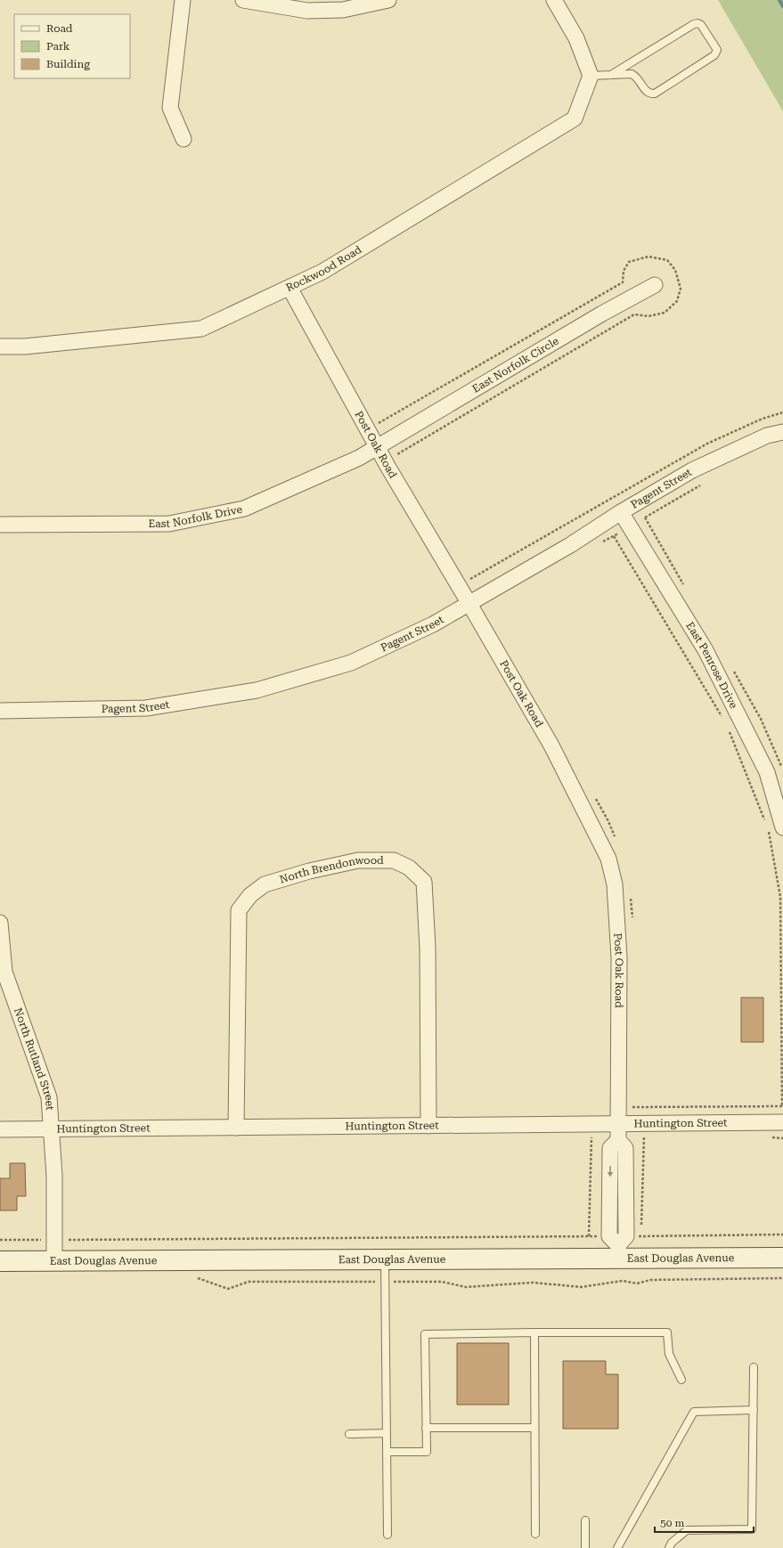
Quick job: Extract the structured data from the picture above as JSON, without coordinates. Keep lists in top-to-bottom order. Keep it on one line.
{"streets":{"street":["Rockwood Road","East Norfolk Circle","Post Oak Road","Pagent Street","East Norfolk Drive","East Penrose Drive","North Brendonwood","North Rutland Street","Huntington Street","East Douglas Avenue"]},"crossings":[["Rockwood Road","Post Oak Road"],["East Norfolk Circle","Post Oak Road"],["East Norfolk Circle","East Norfolk Drive"],["Post Oak Road","Pagent Street"],["Post Oak Road","East Norfolk Drive"],["Post Oak Road","Huntington Street"],["Post Oak Road","East Douglas Avenue"],["Pagent Street","East Penrose Drive"],["North Brendonwood","Huntington Street"],["North Rutland Street","Huntington Street"],["North Rutland Street","East Douglas Avenue"]],"legend":["Road","Park","Building"],"scale_bar":"50 m"}
